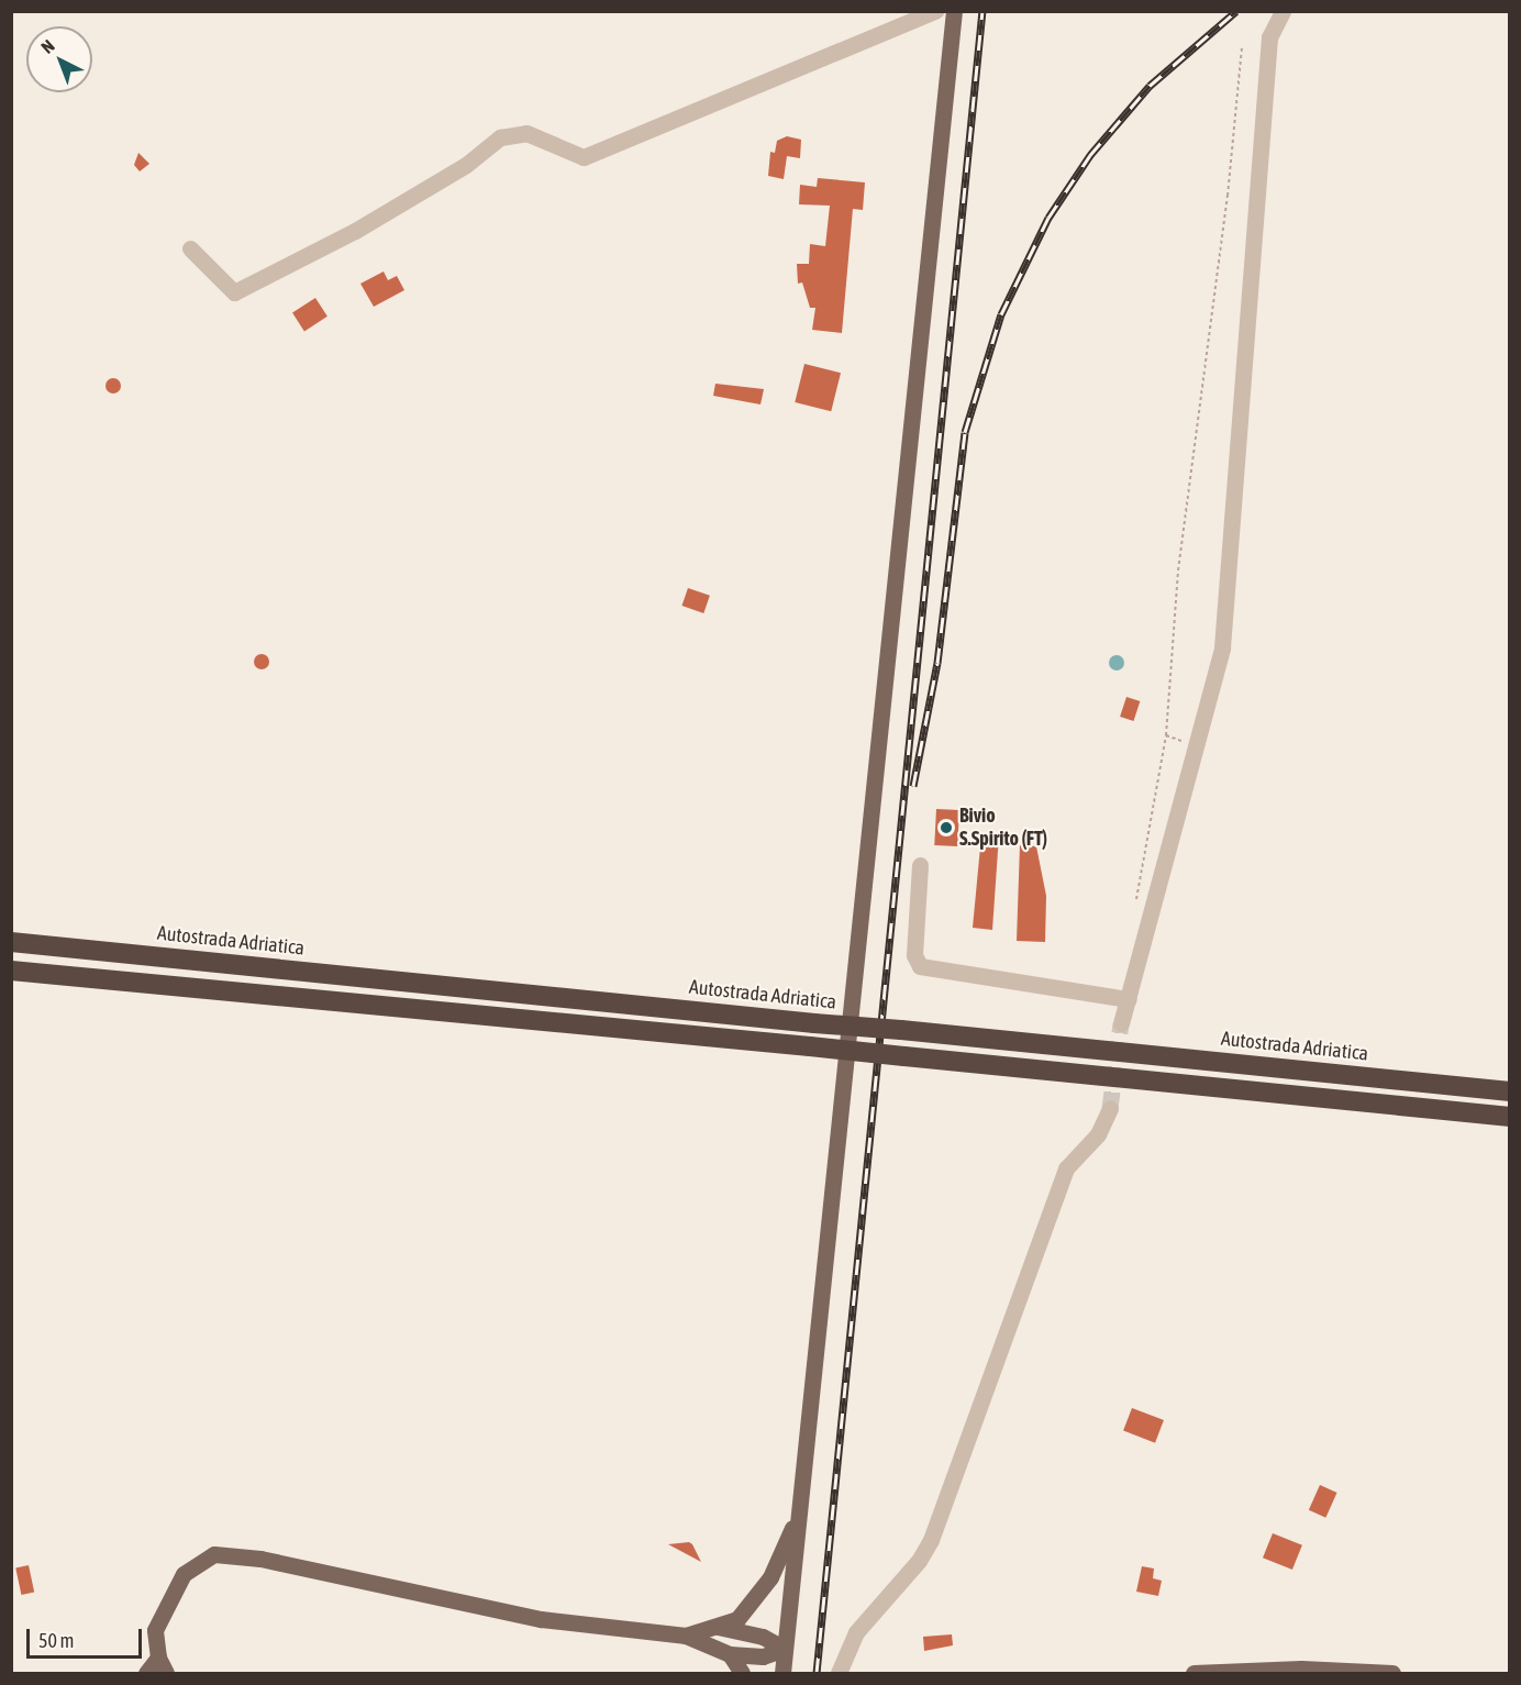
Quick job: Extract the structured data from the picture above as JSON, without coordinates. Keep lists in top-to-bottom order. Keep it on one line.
{"streets":{"highway":["Autostrada Adriatica"]},"places":["Bivio S.Spirito (FT)"],"scale_bar":"50 m","north":"top left"}
